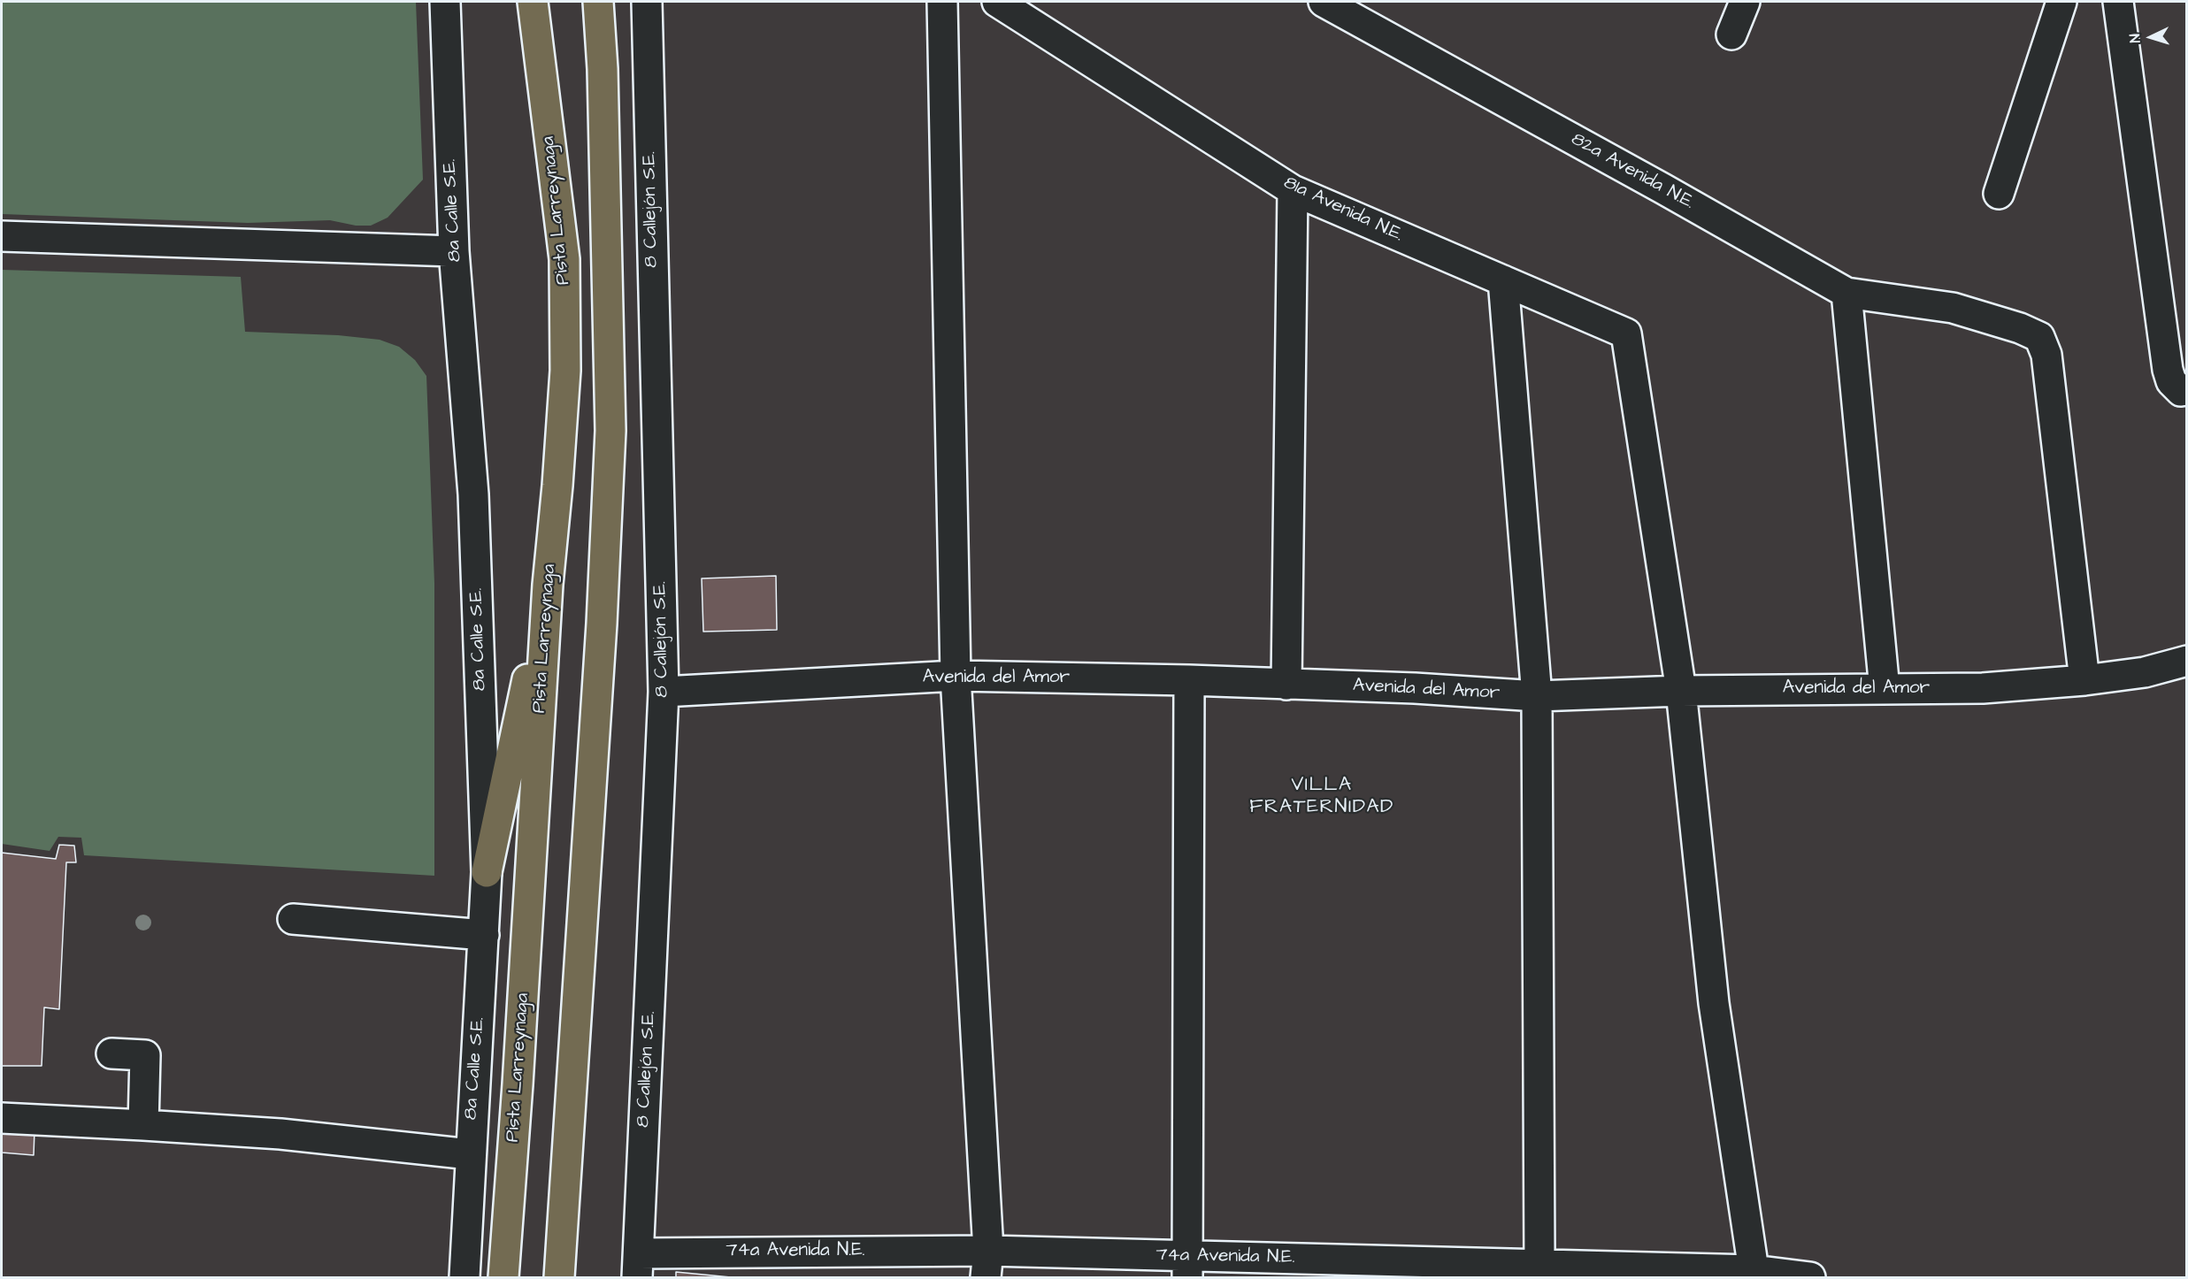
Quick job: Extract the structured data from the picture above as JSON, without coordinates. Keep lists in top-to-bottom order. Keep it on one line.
{"streets":{"main road":["Pista Larreynaga"],"street":["82a Avenida N.E.","8 Callejón S.E.","81a Avenida N.E.","8a Calle S.E.","Avenida del Amor","74a Avenida N.E."]},"crossings":[["82a Avenida N.E.","Avenida del Amor"],["8 Callejón S.E.","Avenida del Amor"],["8 Callejón S.E.","74a Avenida N.E."],["81a Avenida N.E.","Avenida del Amor"]],"districts":["VILLA FRATERNIDAD"],"north":"left"}
